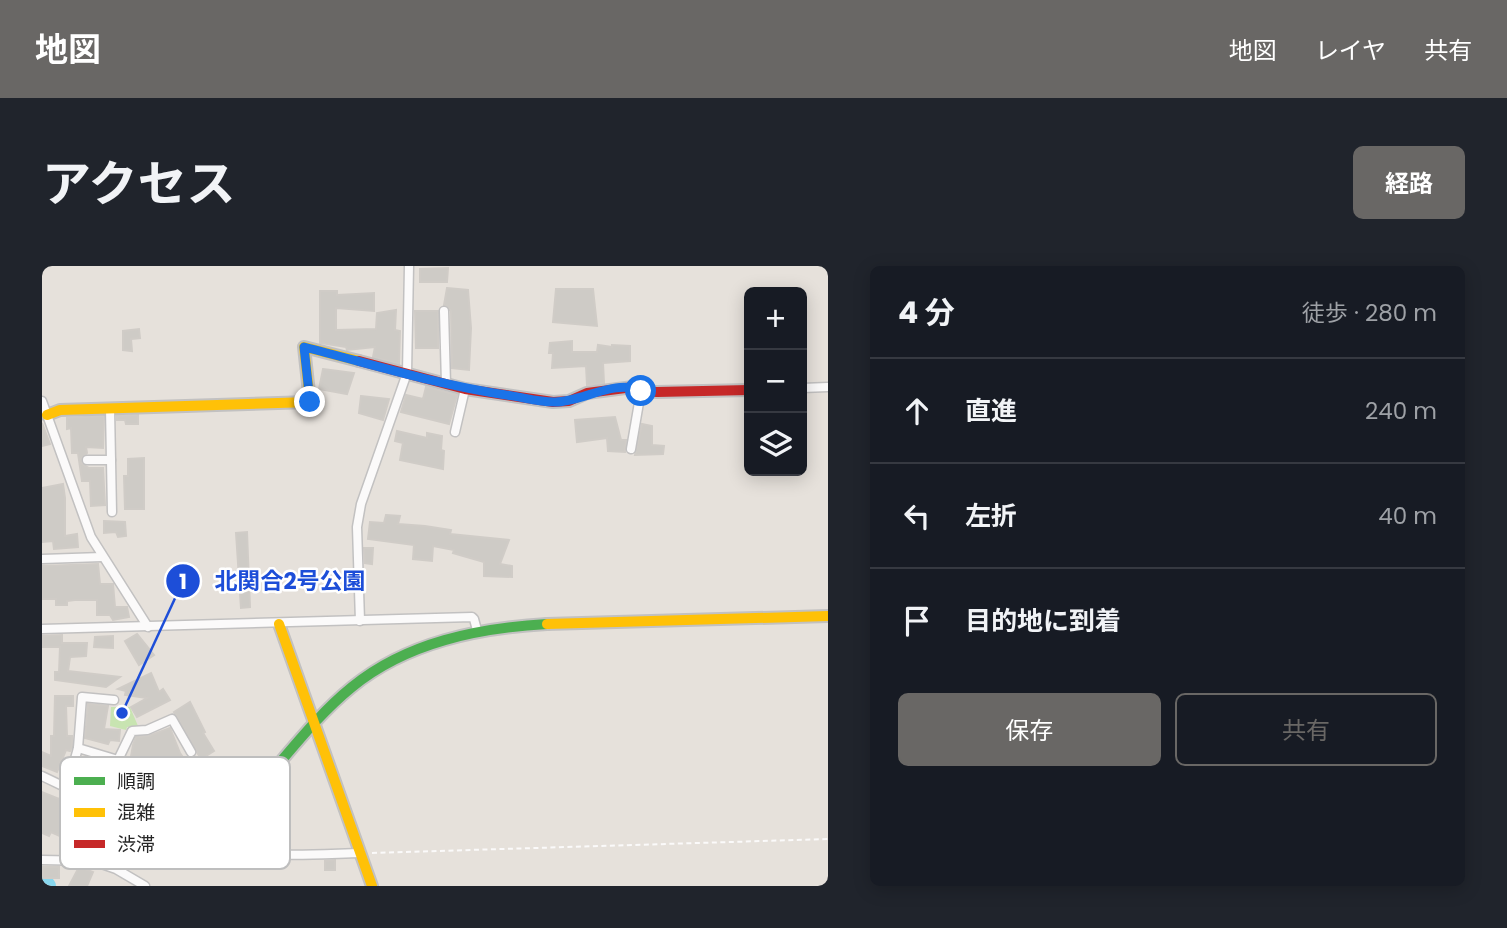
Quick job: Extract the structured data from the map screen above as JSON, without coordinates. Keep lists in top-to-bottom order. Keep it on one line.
{"places":["北関合2号公園"],"legend":["順調","混雑","渋滞"],"page":{"header":"地図","nav":["地図","レイヤ","共有"],"title":"アクセス","buttons":["経路",["保存","共有"]],"heading":["4 分","徒歩 · 280 m"],"map_buttons":["+","−"],"list":[["直進","240 m"],["左折","40 m"],"目的地に到着"]}}
